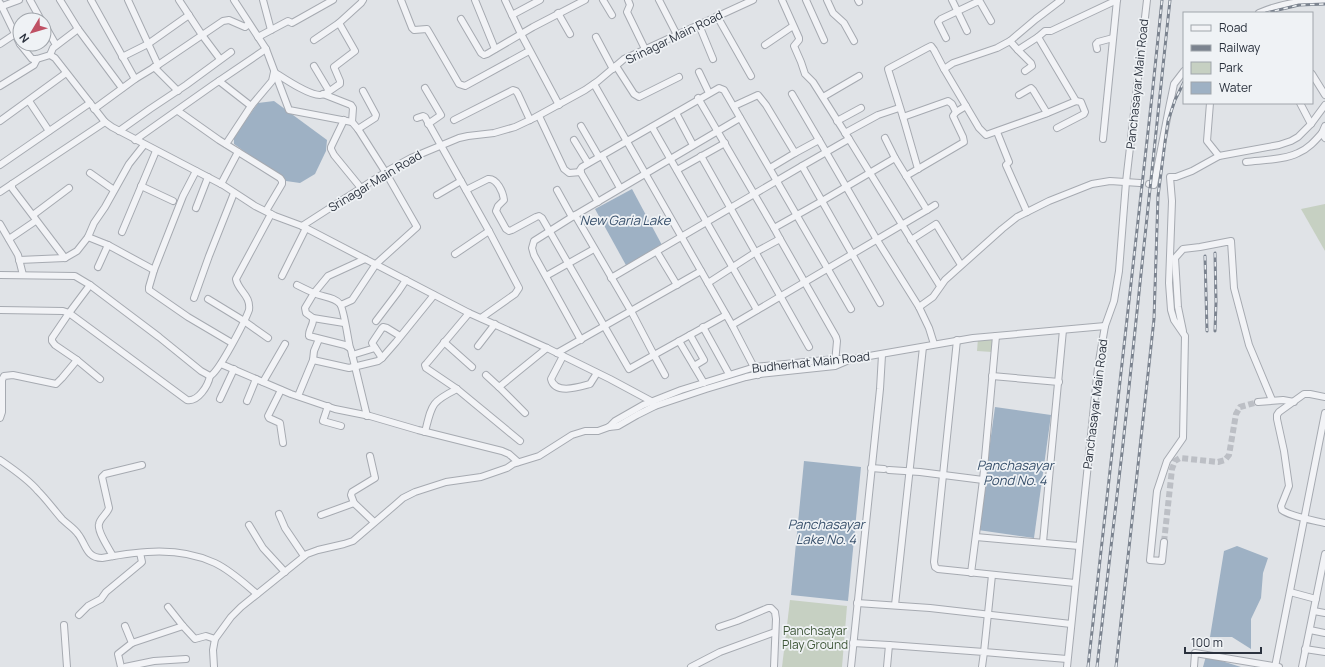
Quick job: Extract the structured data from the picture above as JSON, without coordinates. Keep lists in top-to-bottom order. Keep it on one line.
{"streets":{"street":["Srinagar Main Road","Panchasayar Main Road","Budherhat Main Road"]},"crossings":[["Panchasayar Main Road","Budherhat Main Road"]],"water":["New Garia Lake","Panchasayar Pond No. 4","Panchasayar Lake No. 4"],"parks":["Panchsayar Play Ground"],"legend":["Road","Railway","Park","Water"],"scale_bar":"100 m","north":"bottom left"}
